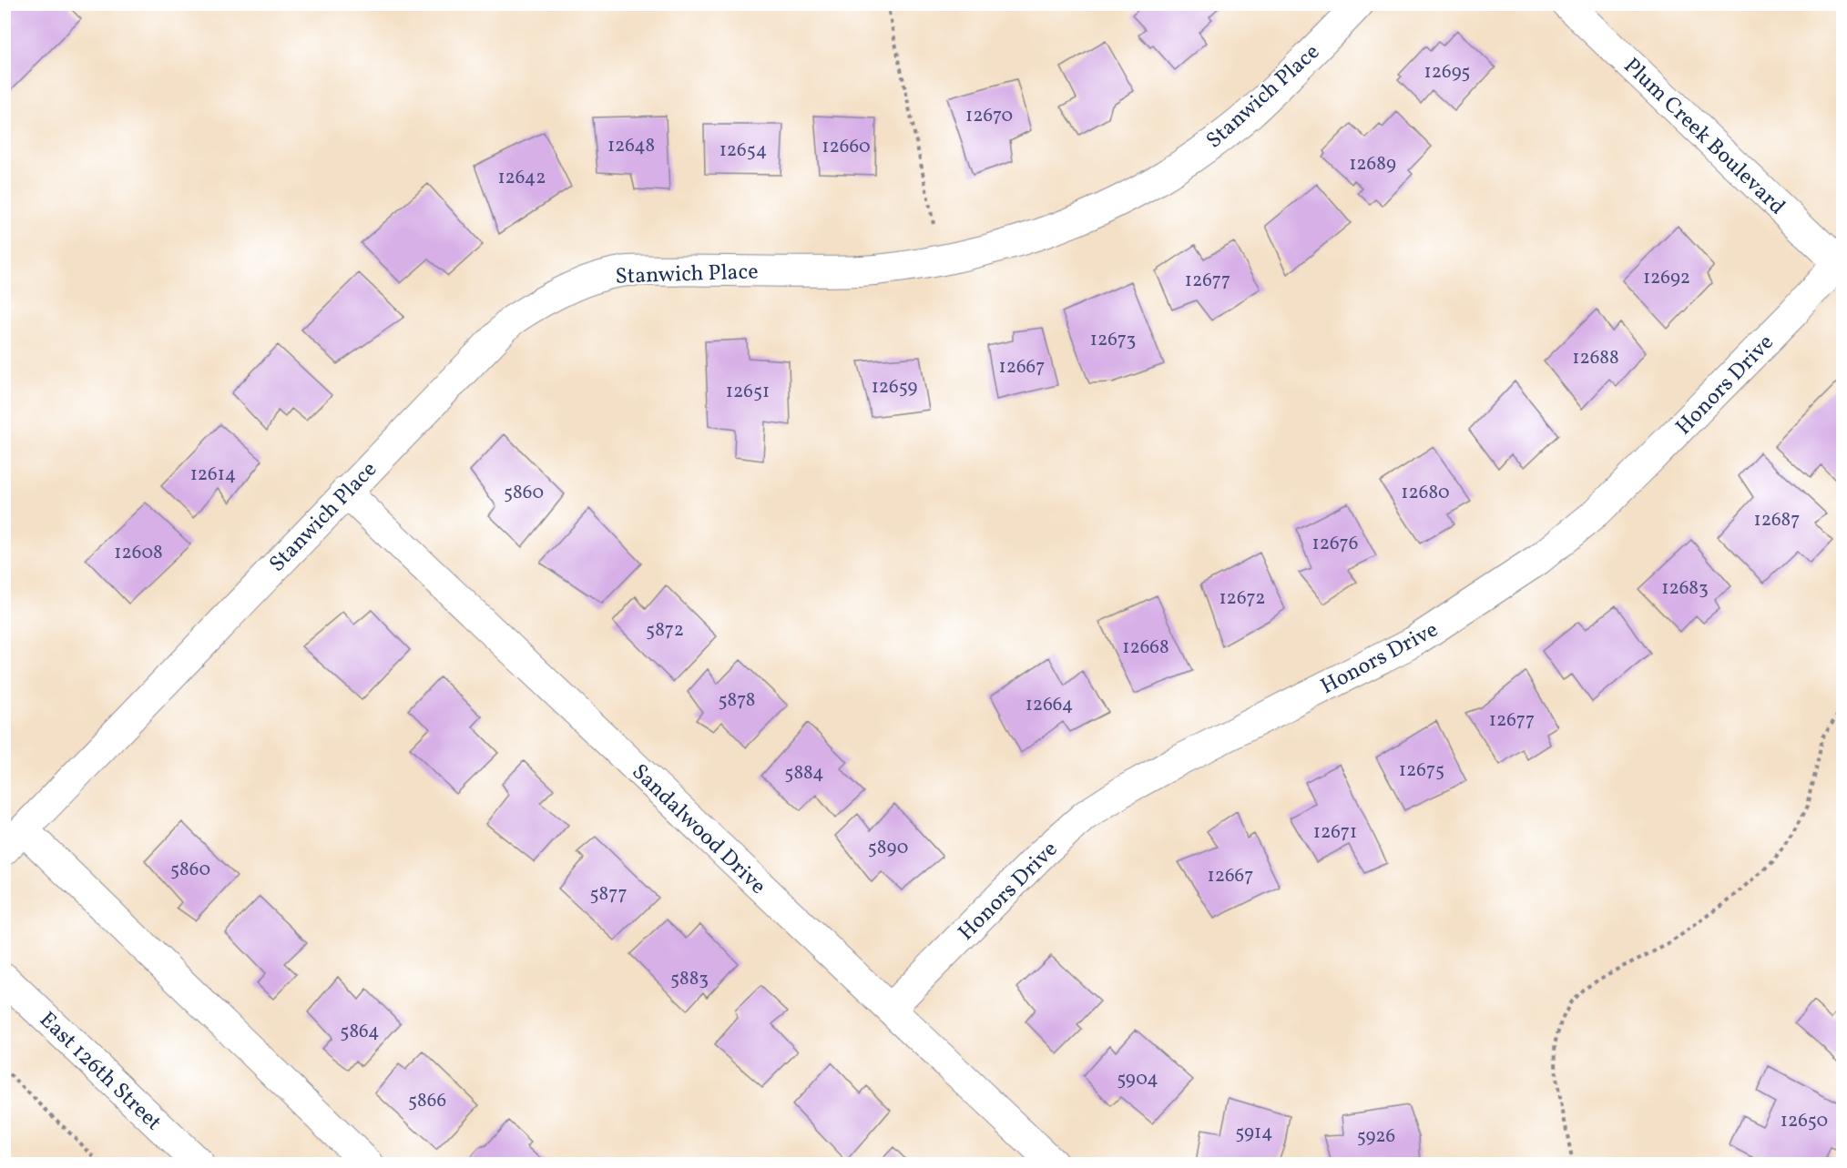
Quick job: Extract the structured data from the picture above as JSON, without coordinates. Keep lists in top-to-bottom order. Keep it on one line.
{"streets":{"street":["Stanwich Place","Plum Creek Boulevard","Honors Drive","Sandalwood Drive","East 126th Street"]},"crossings":[["Stanwich Place","Sandalwood Drive"],["Plum Creek Boulevard","Honors Drive"],["Honors Drive","Sandalwood Drive"]],"house_numbers":["12695","12670","12648","12660","12654","12689","12642","12692","12677","12673","12688","12667","12659","12651","12614","5860","12680","12687","12676","12608","12683","12672","5872","12668","5878","12664","12677","12675","5884","12671","5890","5860","12667","5877","5883","5864","5904","5866","12650","5914","5926"]}
